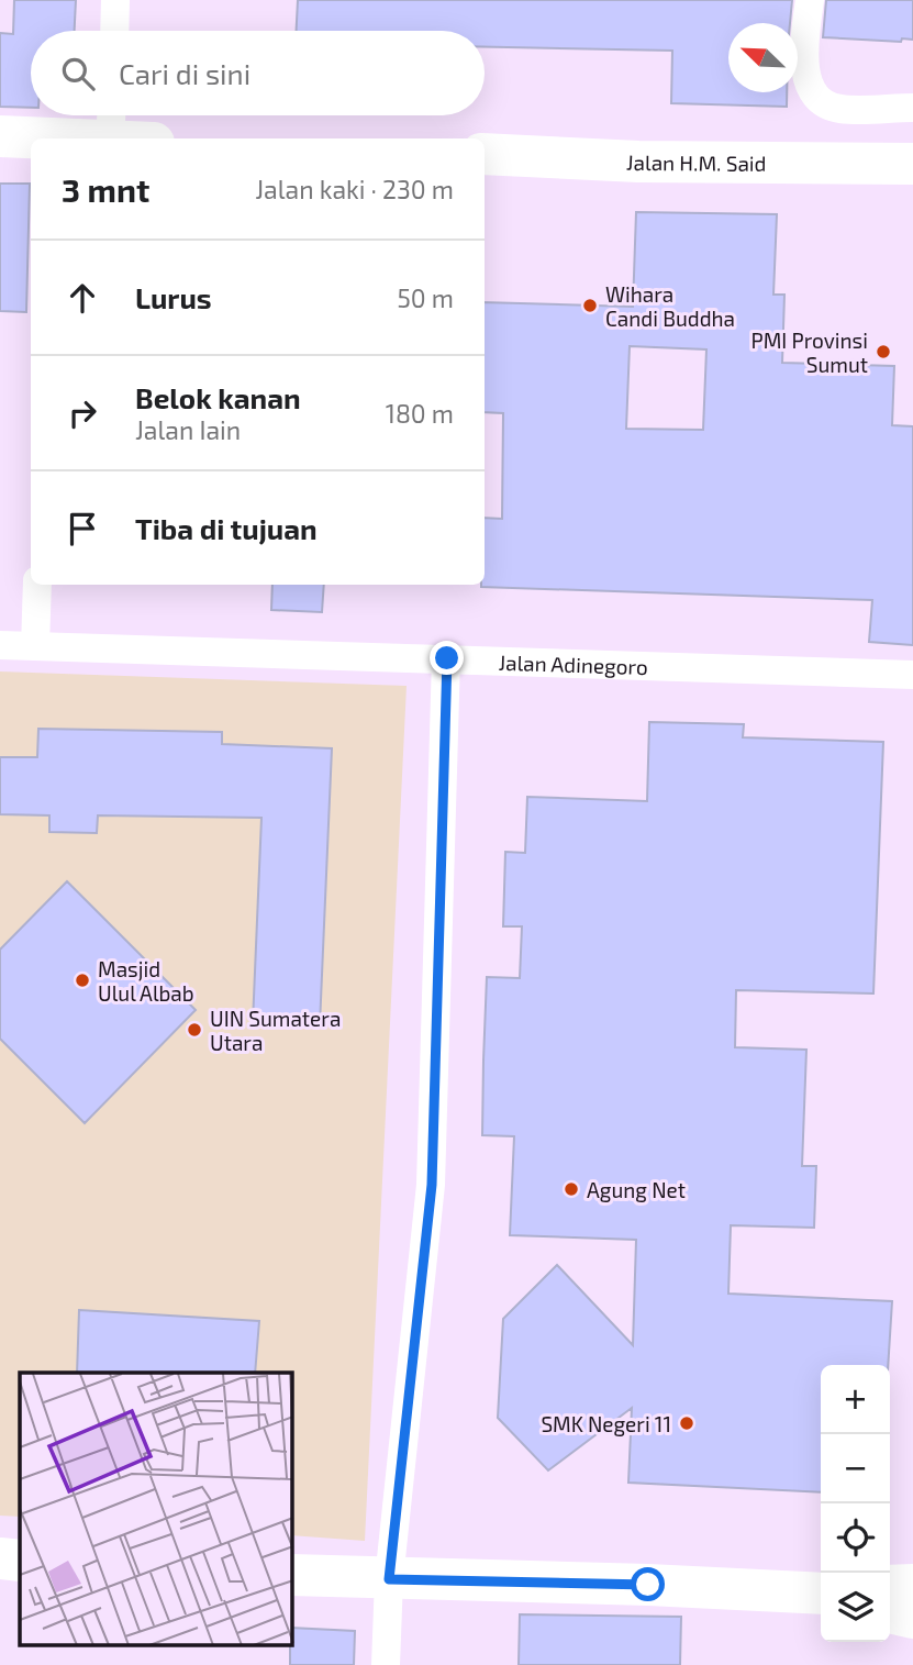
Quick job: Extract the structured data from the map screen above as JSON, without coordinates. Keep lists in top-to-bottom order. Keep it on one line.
{"streets":{"main road":["Jalan H.M. Said"],"street":["Jalan Adinegoro"]},"places":["Wihara Candi Buddha","PMI Provinsi Sumut","Masjid Ulul Albab","UIN Sumatera Utara","Agung Net","SMK Negeri 11"],"north":"top left","page":{"search":"Cari di sini","heading":["3 mnt","Jalan kaki · 230 m"],"list":[["Lurus","50 m"],["Belok kanan","Jalan Iain","180 m"],"Tiba di tujuan"],"map_buttons":["+","−"]}}
